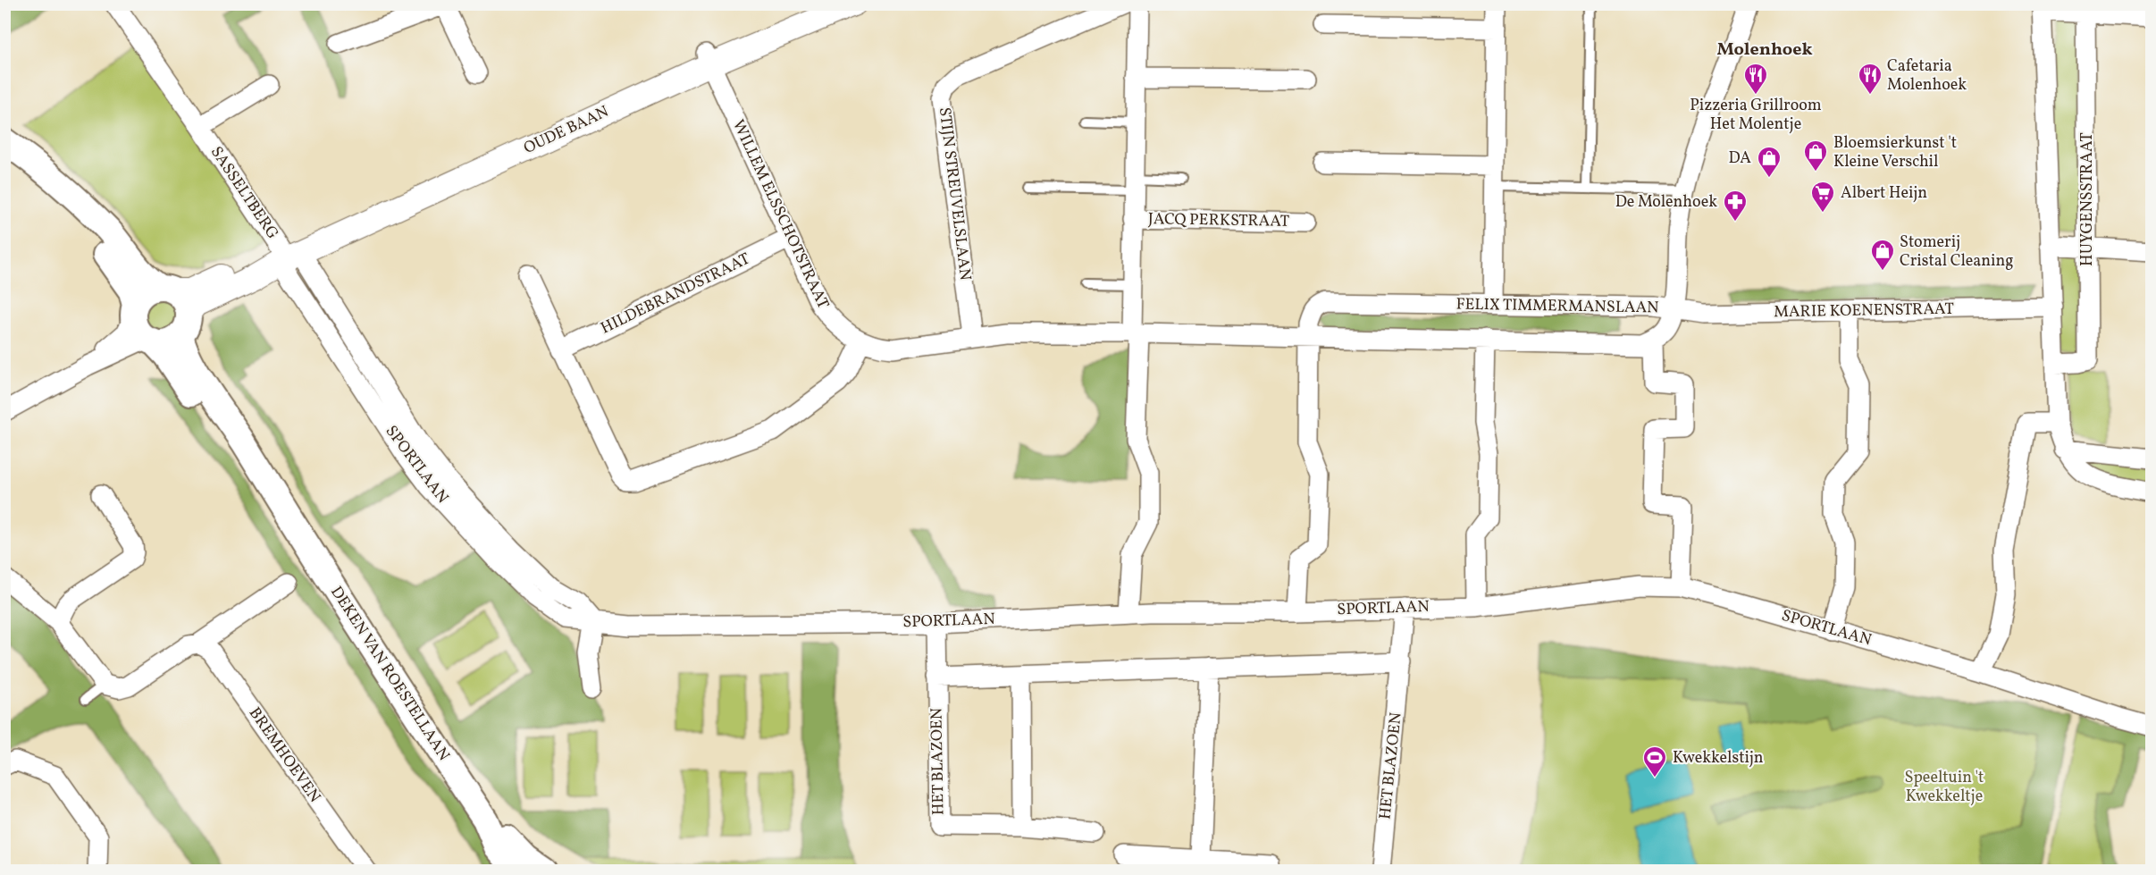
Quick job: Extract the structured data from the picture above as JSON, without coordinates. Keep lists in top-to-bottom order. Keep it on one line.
{"streets":{"main road":["DEKEN VAN ROESTELLAAN"],"street":["OUDE BAAN","SASSELTBERG","STIJN STREUVELSLAAN","HUYGENSSTRAAT","WILLEM ELSSCHOTSTRAAT","JACQ PERKSTRAAT","HILDEBRANDSTRAAT","FELIX TIMMERMANSLAAN","MARIE KOENENSTRAAT","SPORTLAAN","BREMHOEVEN","HET BLAZOEN"]},"crossings":[["OUDE BAAN","SASSELTBERG"],["OUDE BAAN","WILLEM ELSSCHOTSTRAAT"],["OUDE BAAN","SPORTLAAN"],["OUDE BAAN","DEKEN VAN ROESTELLAAN"],["SASSELTBERG","SPORTLAAN"],["STIJN STREUVELSLAAN","WILLEM ELSSCHOTSTRAAT"],["WILLEM ELSSCHOTSTRAAT","JACQ PERKSTRAAT"],["WILLEM ELSSCHOTSTRAAT","HILDEBRANDSTRAAT"],["WILLEM ELSSCHOTSTRAAT","FELIX TIMMERMANSLAAN"],["JACQ PERKSTRAAT","FELIX TIMMERMANSLAAN"],["JACQ PERKSTRAAT","SPORTLAAN"],["FELIX TIMMERMANSLAAN","MARIE KOENENSTRAAT"],["SPORTLAAN","HET BLAZOEN"]],"districts":["Molenhoek"],"parks":["Speeltuin 't Kwekkeltje"],"places":{"restaurant":["Pizzeria Grillroom Het Molentje","Cafetaria Molenhoek"],"shop":["Bloemsierkunst 't Kleine Verschil","DA","Stomerij Cristal Cleaning"],"supermarket":["Albert Heijn"],"pharmacy":["De Molenhoek"],"sports":["Kwekkelstijn"]}}
